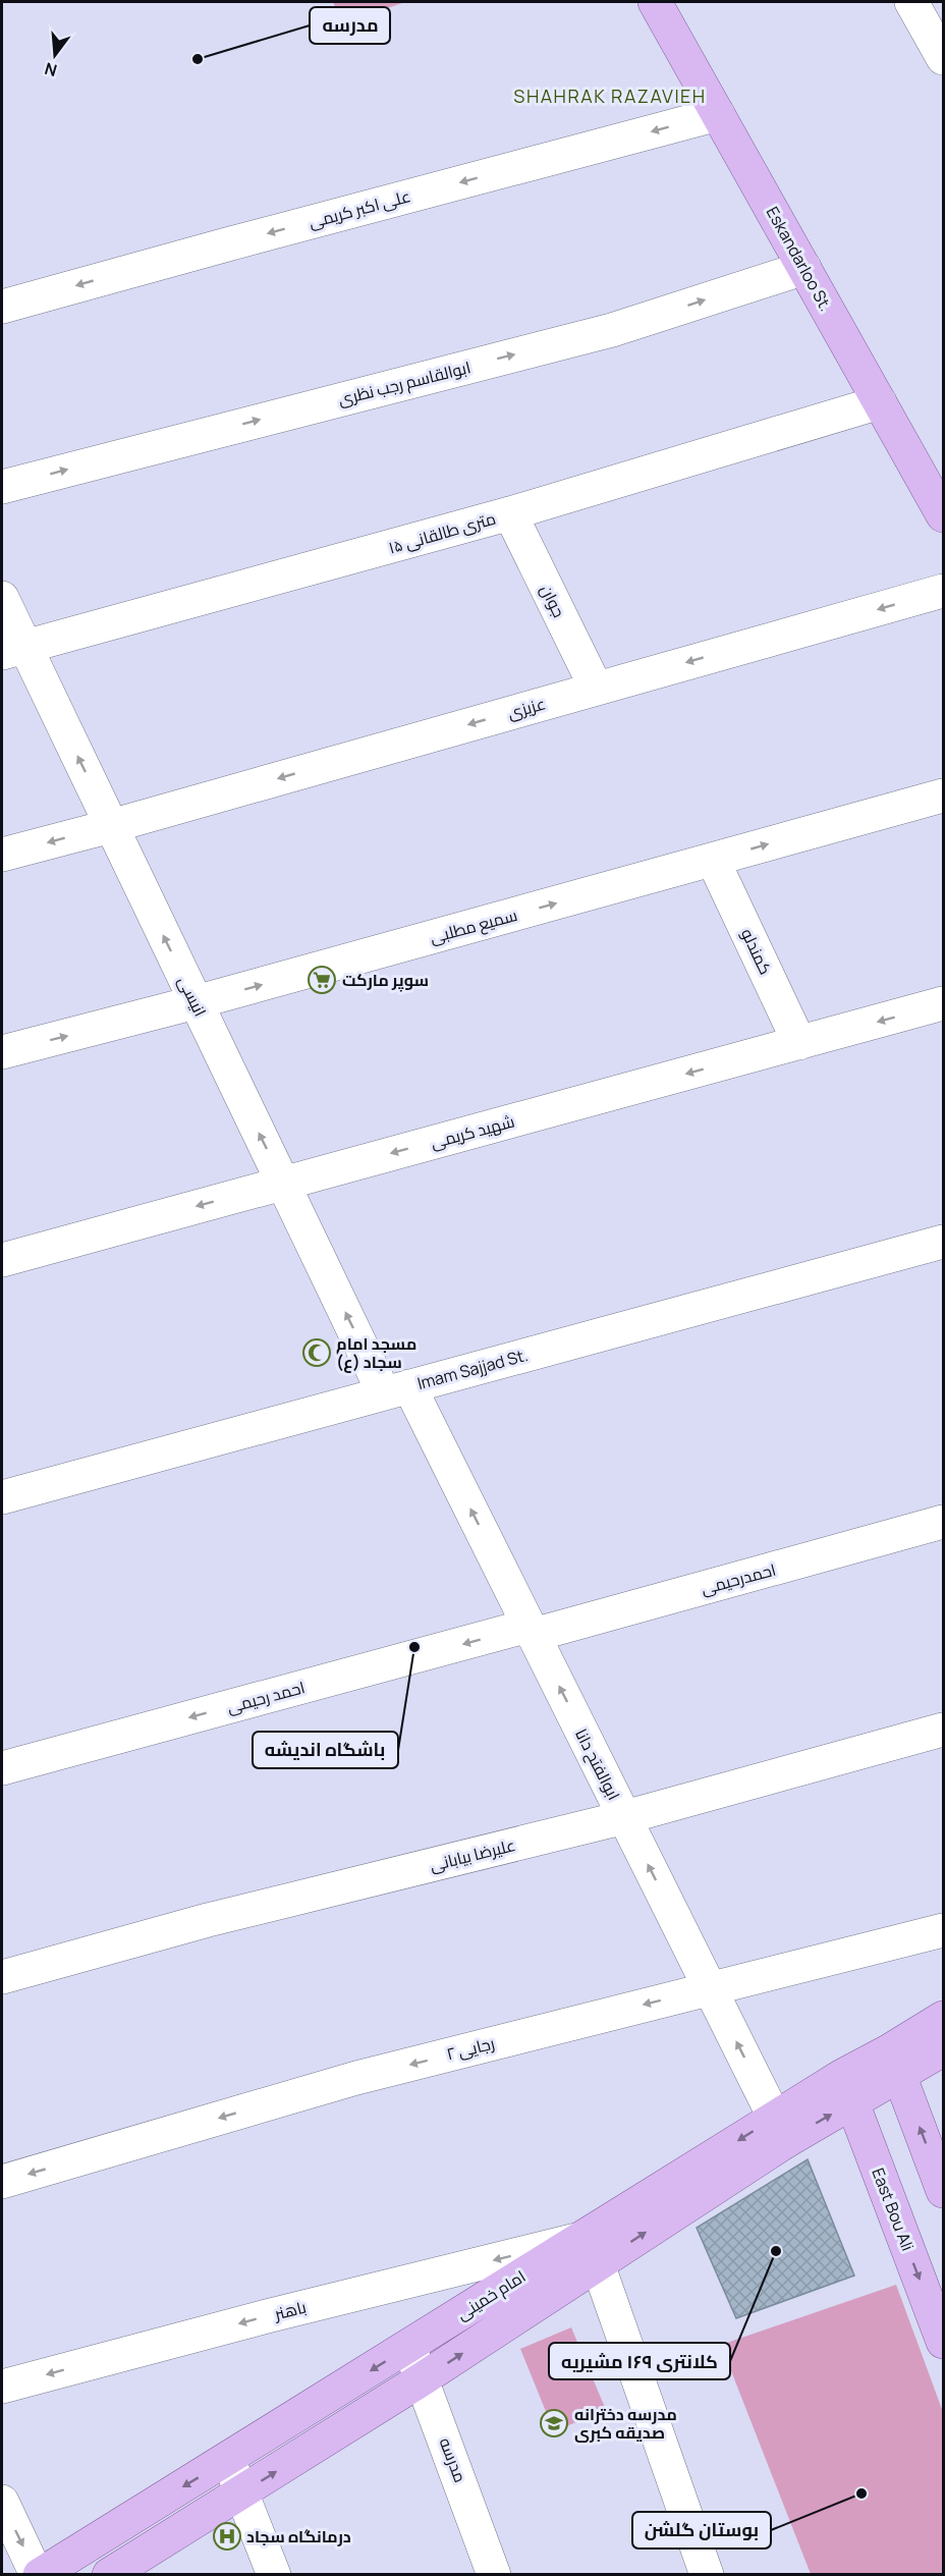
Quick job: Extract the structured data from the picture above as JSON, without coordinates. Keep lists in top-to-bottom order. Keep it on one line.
{"streets":{"main road":["Eskandarloo St.","East Bou Ali","امام خمینی"],"street":["علی اکبر کریمی","ابوالقاسم رجب نظری","۱۵ متری طالقانی","جوان","عزیزی","سمیع مطلبی","کمندلو","انیسی","شهید کریمی","Imam Sajjad St.","احمدرحیمی","احمد رحیمی","ابوالفتح دانا","علیرضا بیابانی","رجایی ۲","باهنر","مدرسه"]},"crossings":[["علی اکبر کریمی","Eskandarloo St."],["Eskandarloo St.","ابوالقاسم رجب نظری"],["Eskandarloo St.","۱۵ متری طالقانی"],["۱۵ متری طالقانی","جوان"],["۱۵ متری طالقانی","انیسی"],["جوان","عزیزی"],["عزیزی","انیسی"],["سمیع مطلبی","کمندلو"],["سمیع مطلبی","انیسی"],["کمندلو","شهید کریمی"],["انیسی","شهید کریمی"],["انیسی","Imam Sajjad St."],["انیسی","ابوالفتح دانا"],["Imam Sajjad St.","ابوالفتح دانا"],["احمدرحیمی","احمد رحیمی"],["احمدرحیمی","ابوالفتح دانا"],["احمد رحیمی","ابوالفتح دانا"],["ابوالفتح دانا","علیرضا بیابانی"],["ابوالفتح دانا","رجایی ۲"],["ابوالفتح دانا","امام خمینی"],["East Bou Ali","امام خمینی"],["امام خمینی","باهنر"],["امام خمینی","مدرسه"]],"one_way":["علی اکبر کریمی","ابوالقاسم رجب نظری","عزیزی","سمیع مطلبی","انیسی","شهید کریمی","احمد رحیمی","ابوالفتح دانا","رجایی ۲","باهنر"],"districts":["SHAHRAK RAZAVIEH"],"places":{"other":["مدرسه","باشگاه اندیشه","کلانتری ۱۶۹ مشیریه","بوستان گلشن"],"supermarket":["سوپر مارکت"],"mosque":["مسجد امام سجاد (ع)"],"school or university":["مدرسه دخترانه صدیقه کبری"],"hospital":["درمانگاه سجاد"]},"north":"bottom"}
